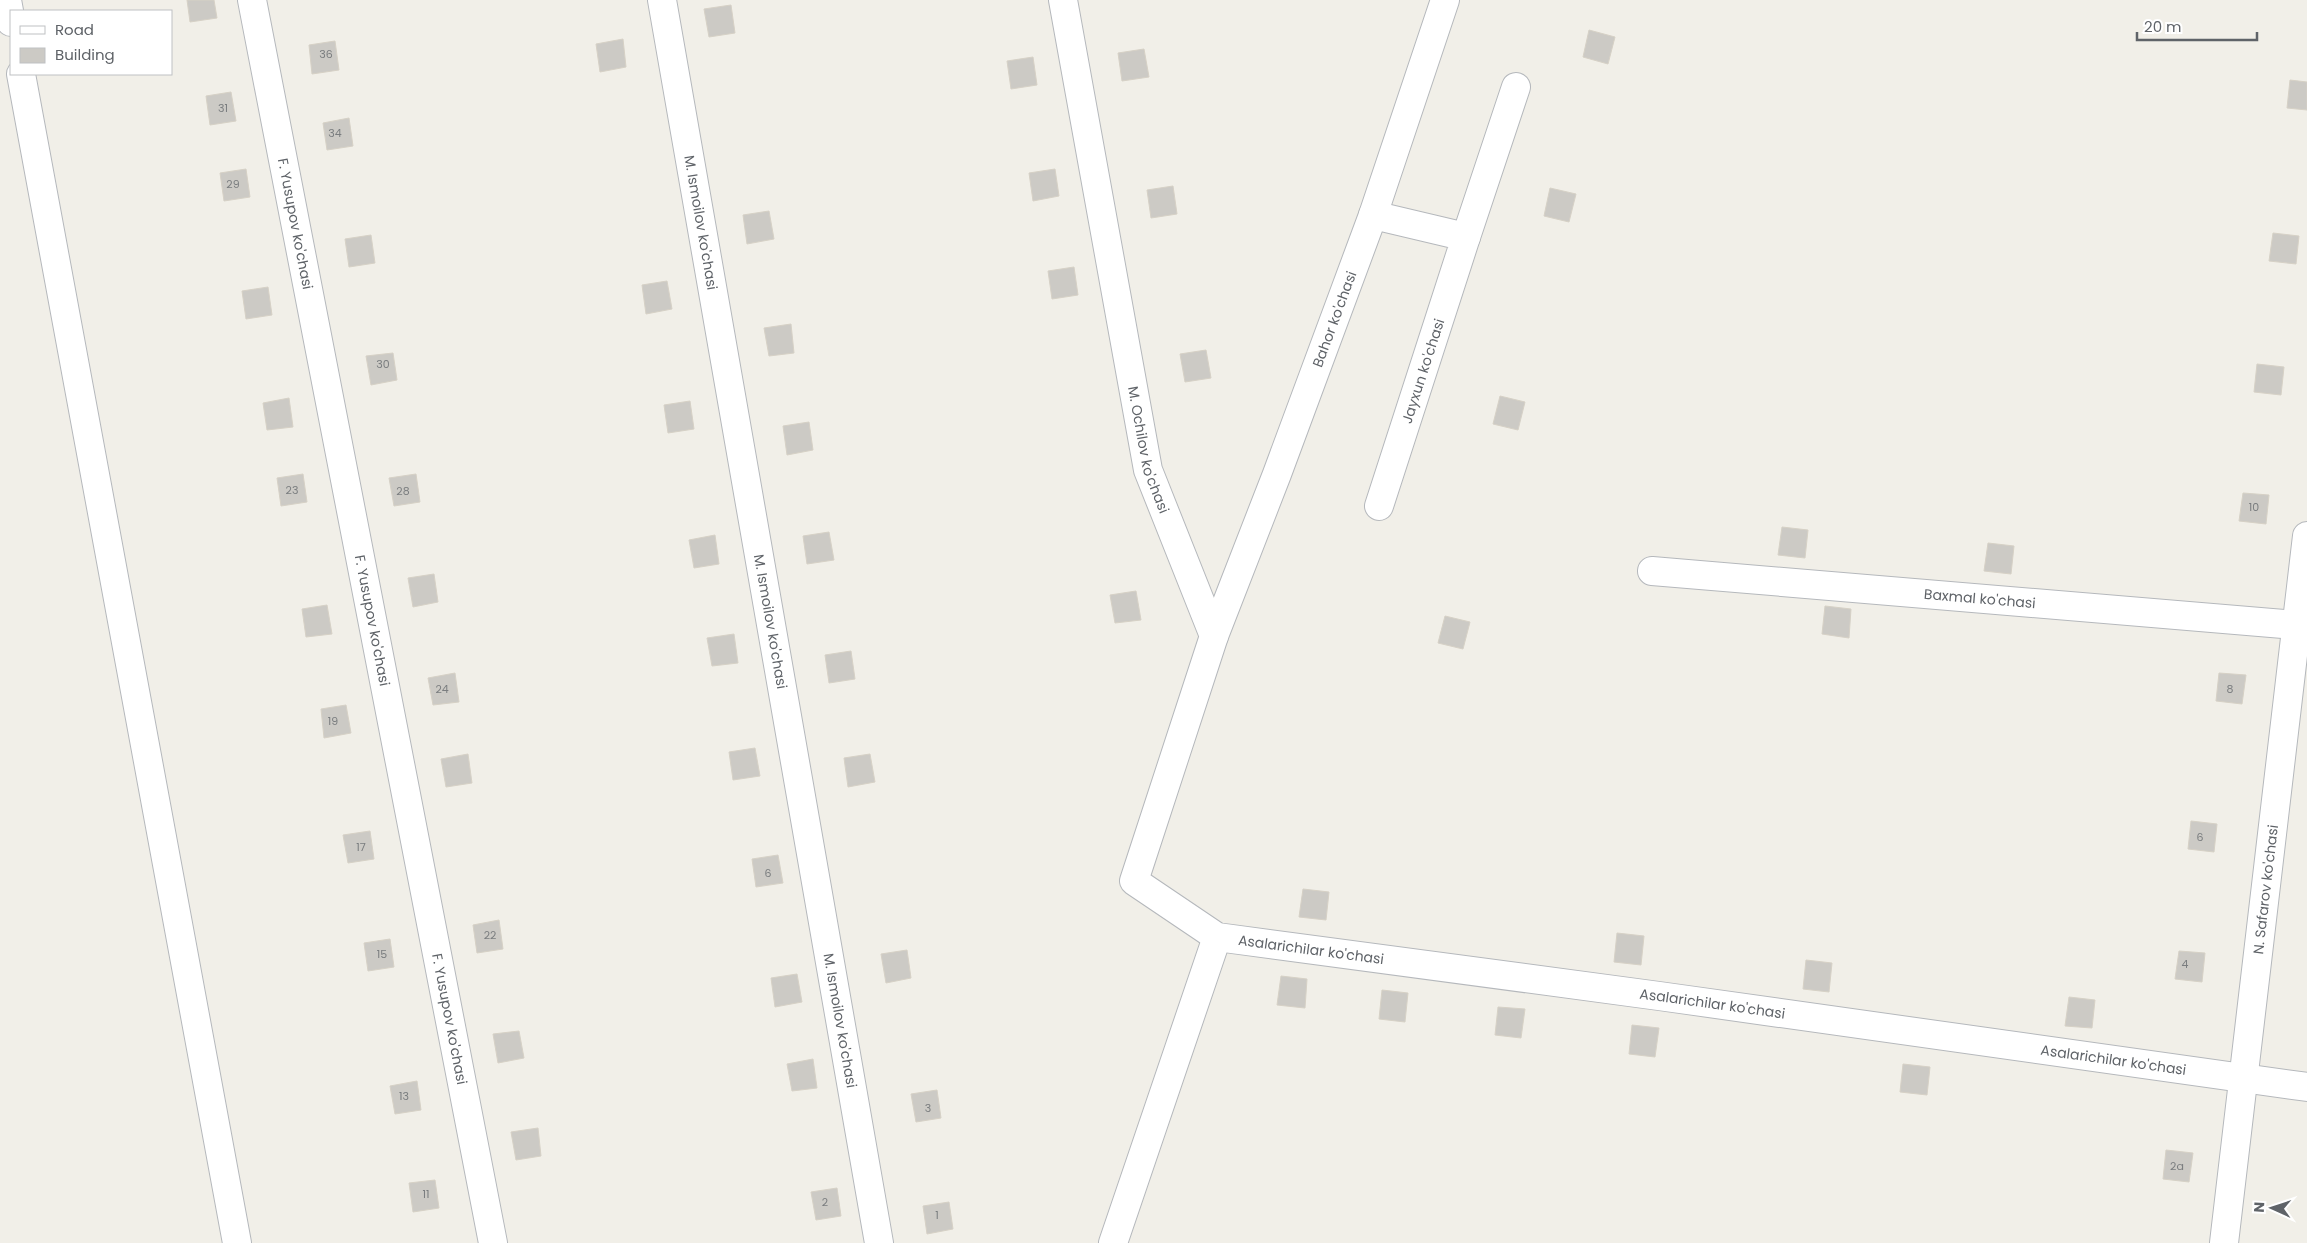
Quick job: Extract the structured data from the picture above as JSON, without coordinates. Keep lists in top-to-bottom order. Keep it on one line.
{"streets":{"street":["M. Ismoilov ko'chasi","F. Yusupov ko'chasi","Bahor ko'chasi","Jayxun ko'chasi","M. Ochilov ko'chasi","Baxmal ko'chasi","N. Safarov ko'chasi","Asalarichilar ko'chasi"]},"crossings":[["Bahor ko'chasi","M. Ochilov ko'chasi"],["Bahor ko'chasi","Asalarichilar ko'chasi"],["M. Ochilov ko'chasi","Asalarichilar ko'chasi"],["Baxmal ko'chasi","N. Safarov ko'chasi"],["N. Safarov ko'chasi","Asalarichilar ko'chasi"]],"house_numbers":["36","31","34","29","30","23","28","10","24","8","19","6","17","6","22","15","4","13","3","2a","11","2","1"],"legend":["Road","Building"],"scale_bar":"20 m","north":"left"}
